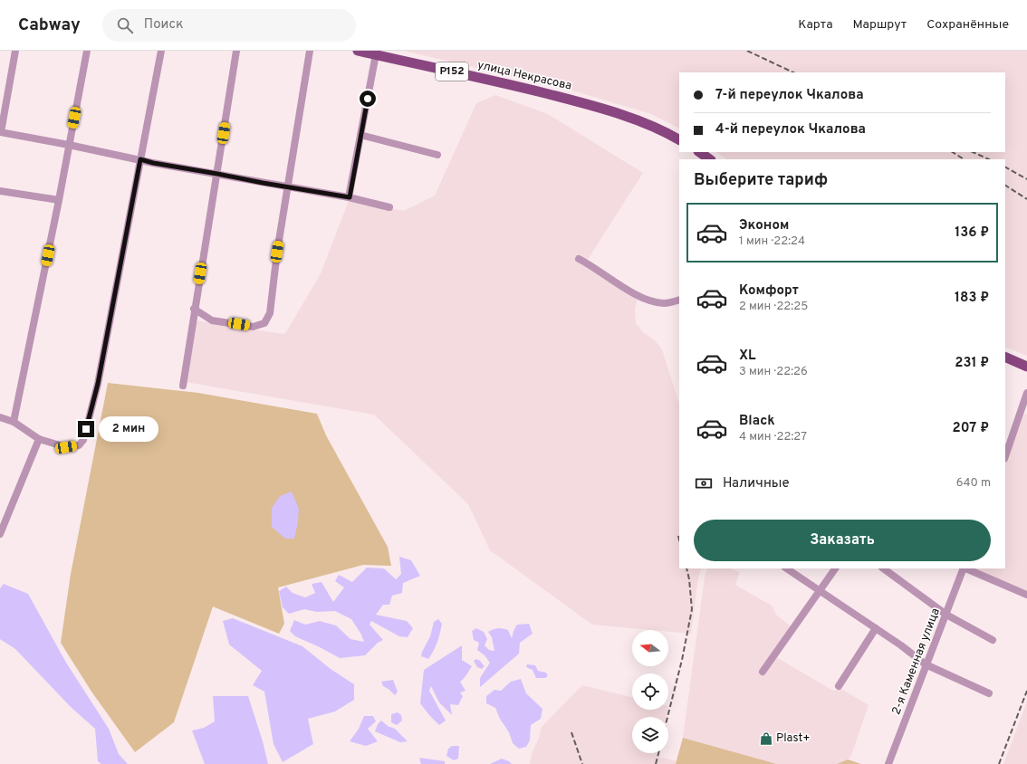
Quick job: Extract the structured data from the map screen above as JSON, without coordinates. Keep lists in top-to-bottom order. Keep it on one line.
{"streets":{"main road":["Р152","улица Некрасова"],"street":["2-я Каменная улица"]},"places":{"shop":["Plast+"]},"north":"left","page":{"header":"Cabway","search":"Поиск","nav":["Карта","Маршрут","Сохранённые"],"banner":["7-й переулок Чкалова","4-й переулок Чкалова"],"heading":"Выберите тариф","list":[{"name":"Эконом","note":"1 мин · 22:24","value":"136 ₽"},{"name":"Комфорт","note":"2 мин · 22:25","value":"183 ₽"},{"name":"XL","note":"3 мин · 22:26","value":"231 ₽"},{"name":"Black","note":"4 мин · 22:27","value":"207 ₽"}],"bubble":"2 мин","pay":["Наличные","640 m"],"buttons":"Заказать"}}
